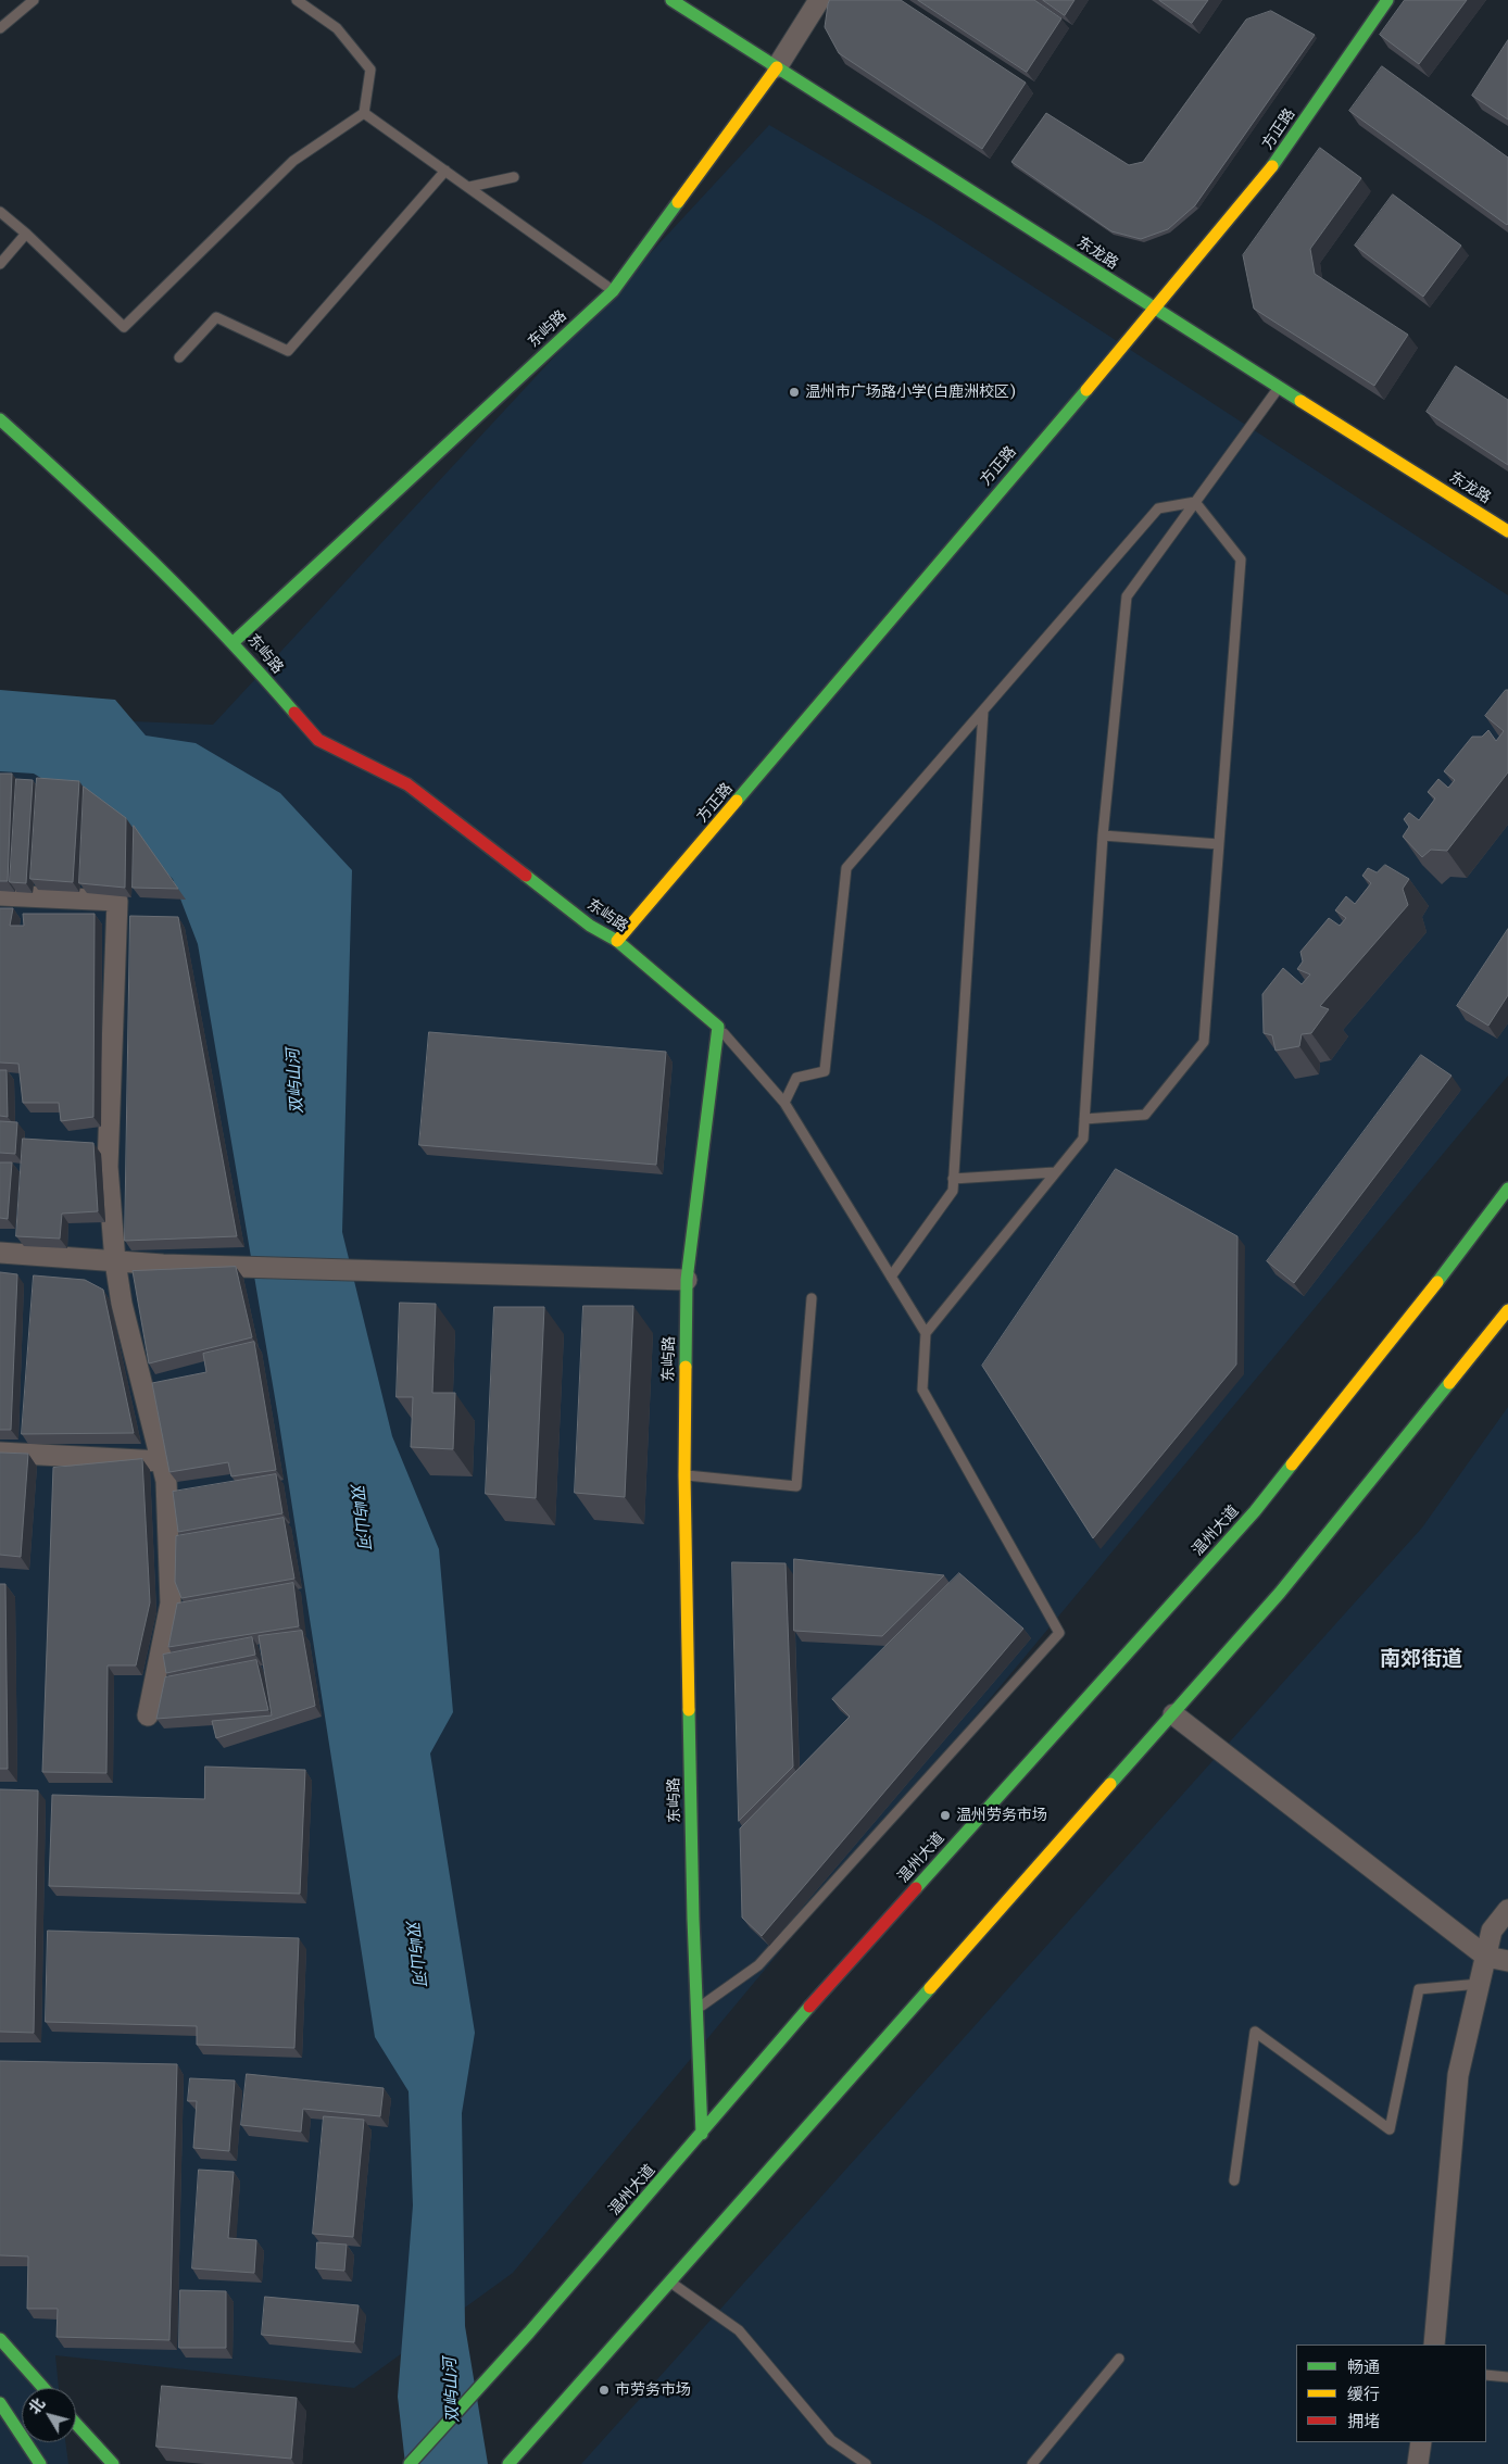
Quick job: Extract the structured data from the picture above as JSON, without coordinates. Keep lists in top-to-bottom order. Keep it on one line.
{"streets":{"main road":["方正路","东龙路","东屿路","温州大道"]},"crossings":[["方正路","东龙路"],["方正路","东屿路"],["东龙路","东屿路"],["东屿路","温州大道"]],"districts":["南郊街道"],"water":["双屿山河"],"places":["温州市广场路小学(白鹿洲校区)","温州劳务市场","市劳务市场"],"legend":["畅通","缓行","拥堵"],"north":"top left"}
